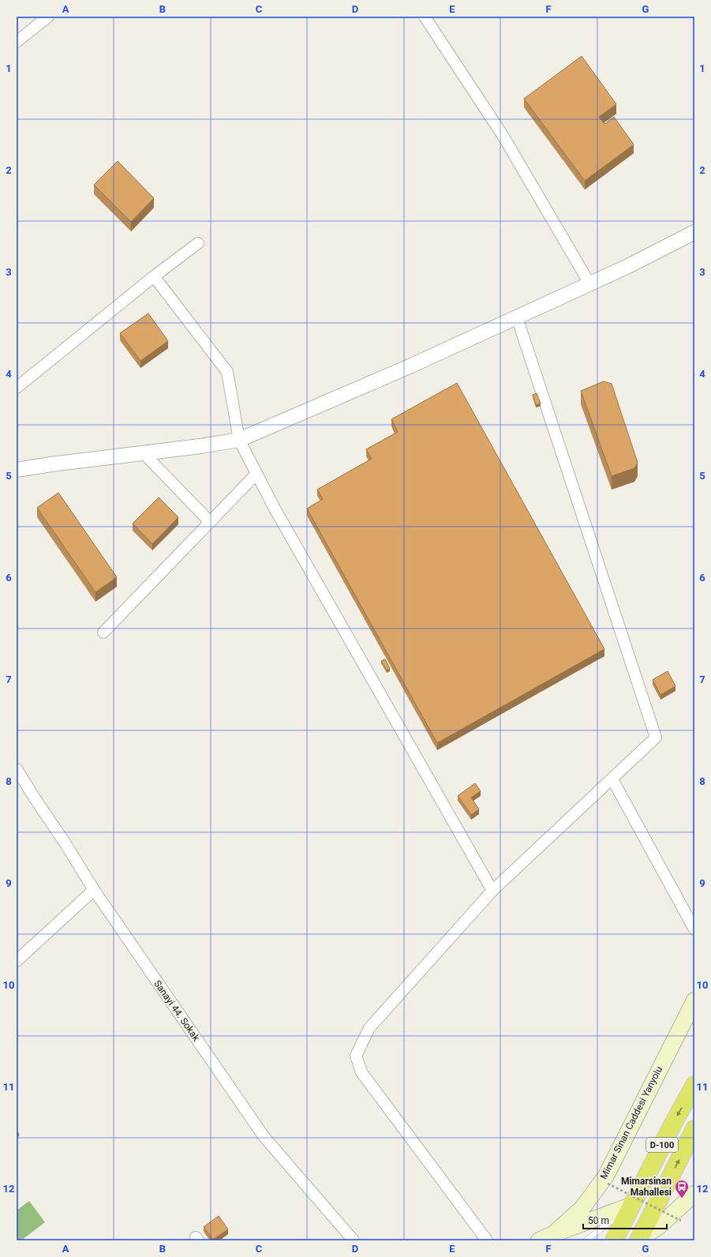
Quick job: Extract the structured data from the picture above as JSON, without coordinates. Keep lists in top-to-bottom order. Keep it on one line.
{"streets":{"highway":["D-100"],"main road":["Mimar Sinan Caddesi Yanyolu"],"street":["Sanayi 44. Sokak"]},"places":{"bus stop":["Mimarsinan Mahallesi"]},"scale_bar":"50 m","grid":{"columns":["A","B","C","D","E","F","G"],"rows":["1","2","3","4","5","6","7","8","9","10","11","12"]}}
